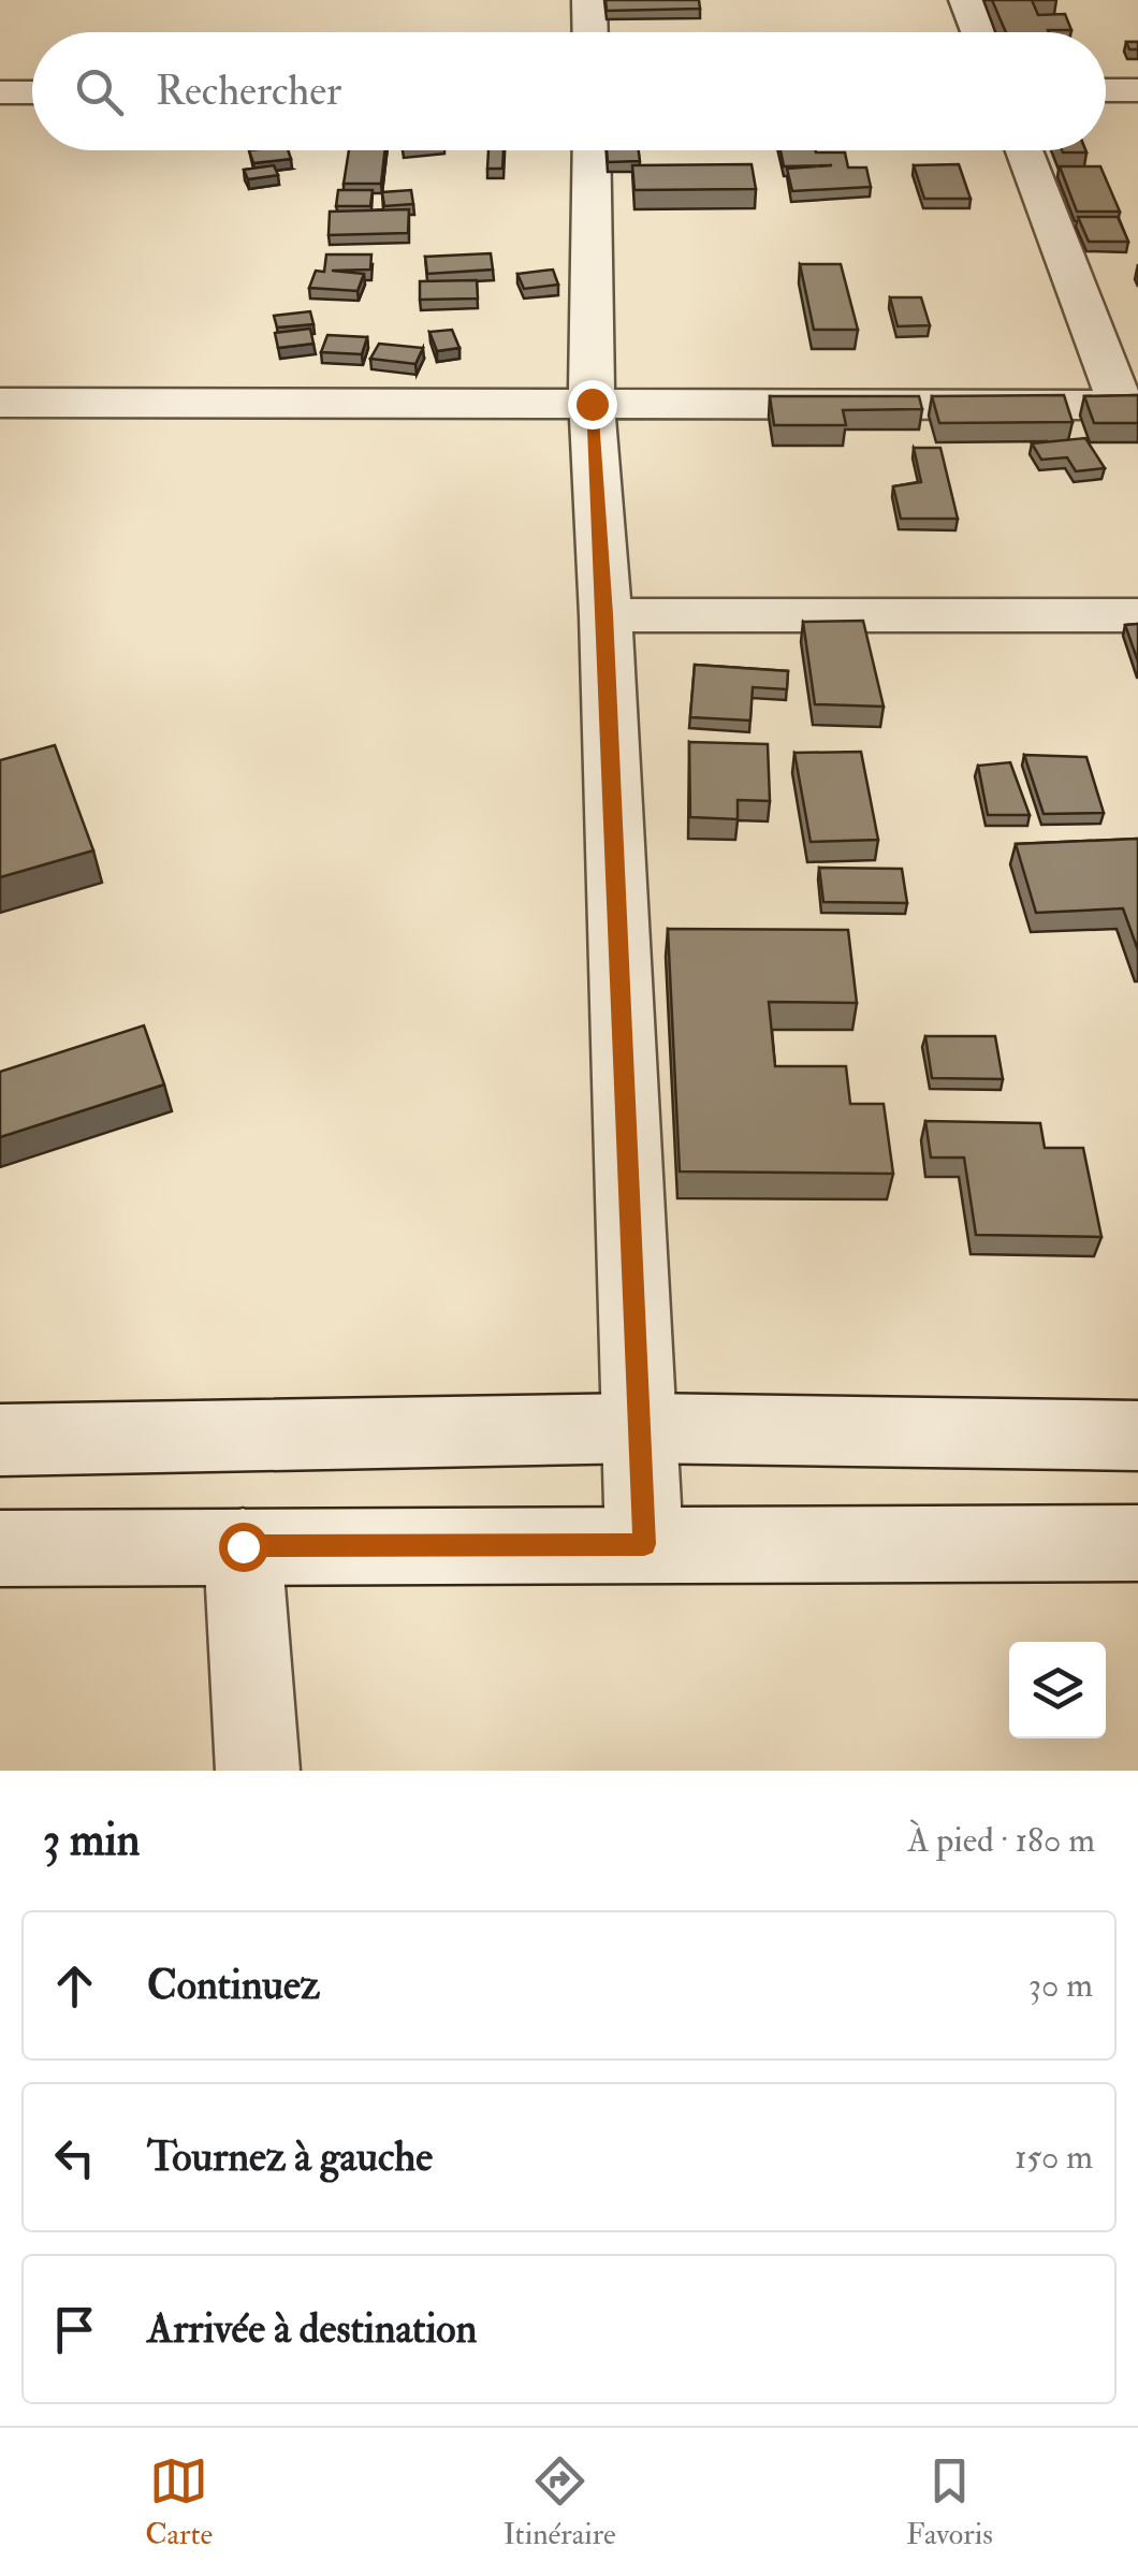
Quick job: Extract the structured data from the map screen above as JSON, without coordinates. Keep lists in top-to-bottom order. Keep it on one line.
{"page":{"search":"Rechercher","heading":["3 min","À pied · 180 m"],"list":[["Continuez","30 m"],["Tournez à gauche","150 m"],"Arrivée à destination"],"nav":["Carte","Itinéraire","Favoris"]}}
